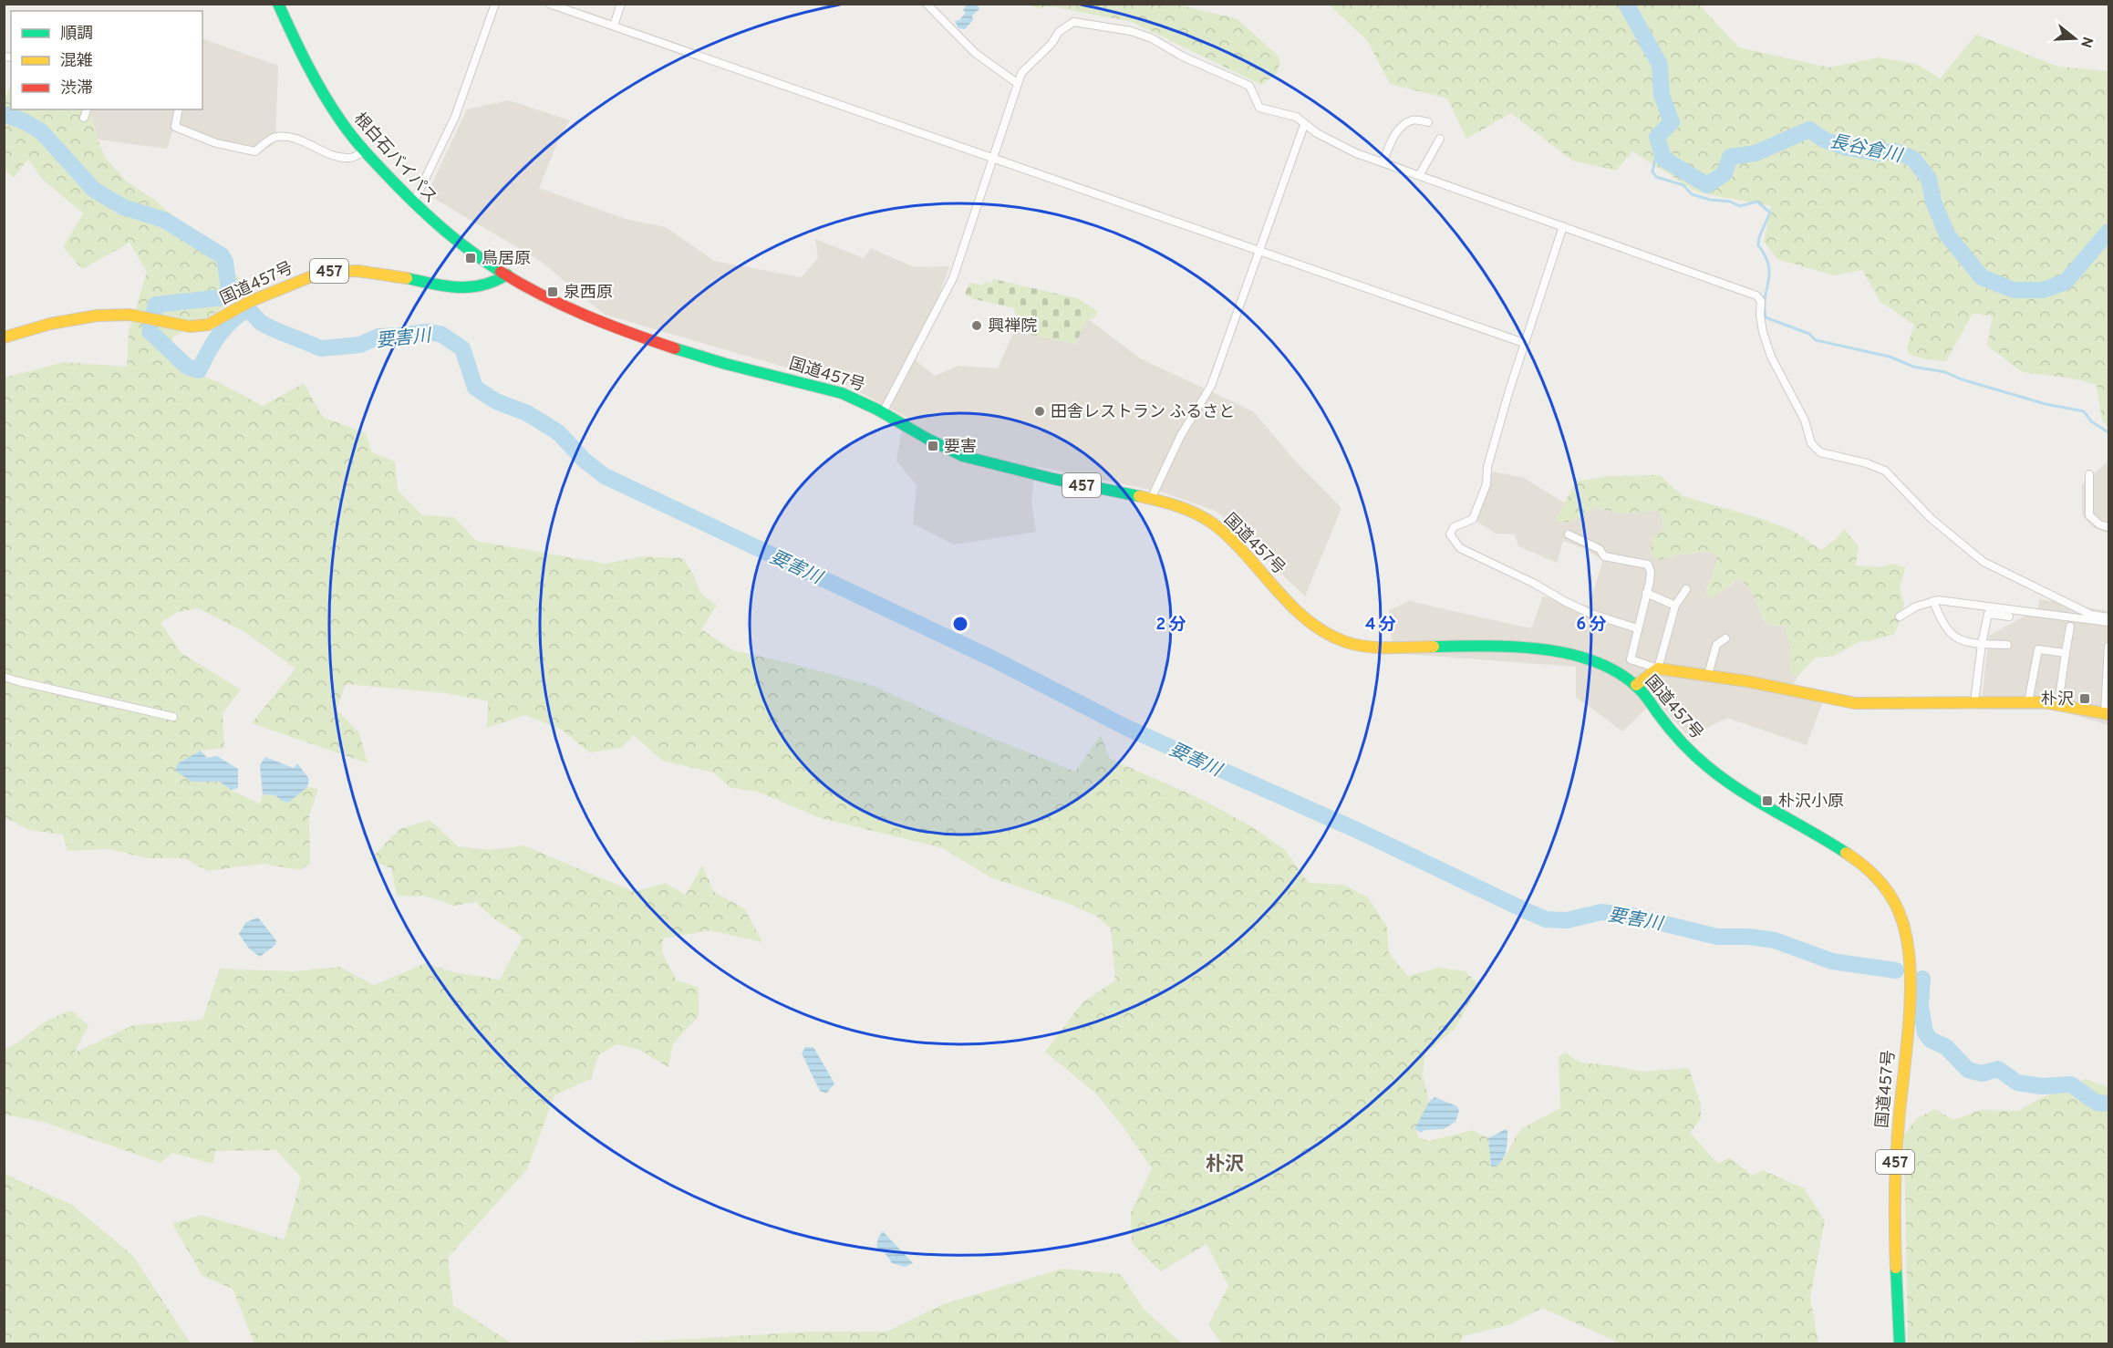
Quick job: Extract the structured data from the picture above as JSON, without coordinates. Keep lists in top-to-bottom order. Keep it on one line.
{"streets":{"main road":["根白石バイパス","457","国道457号"]},"crossings":[["根白石バイパス","国道457号"]],"districts":["朴沢"],"water":["長谷倉川","要害川"],"places":{"transit":["鳥居原","泉西原","要害","朴沢","朴沢小原"],"other":["興禅院","田舎レストラン ふるさと"]},"legend":["順調","混雑","渋滞"],"north":"right","rings":["2 分","4 分","6 分"]}
